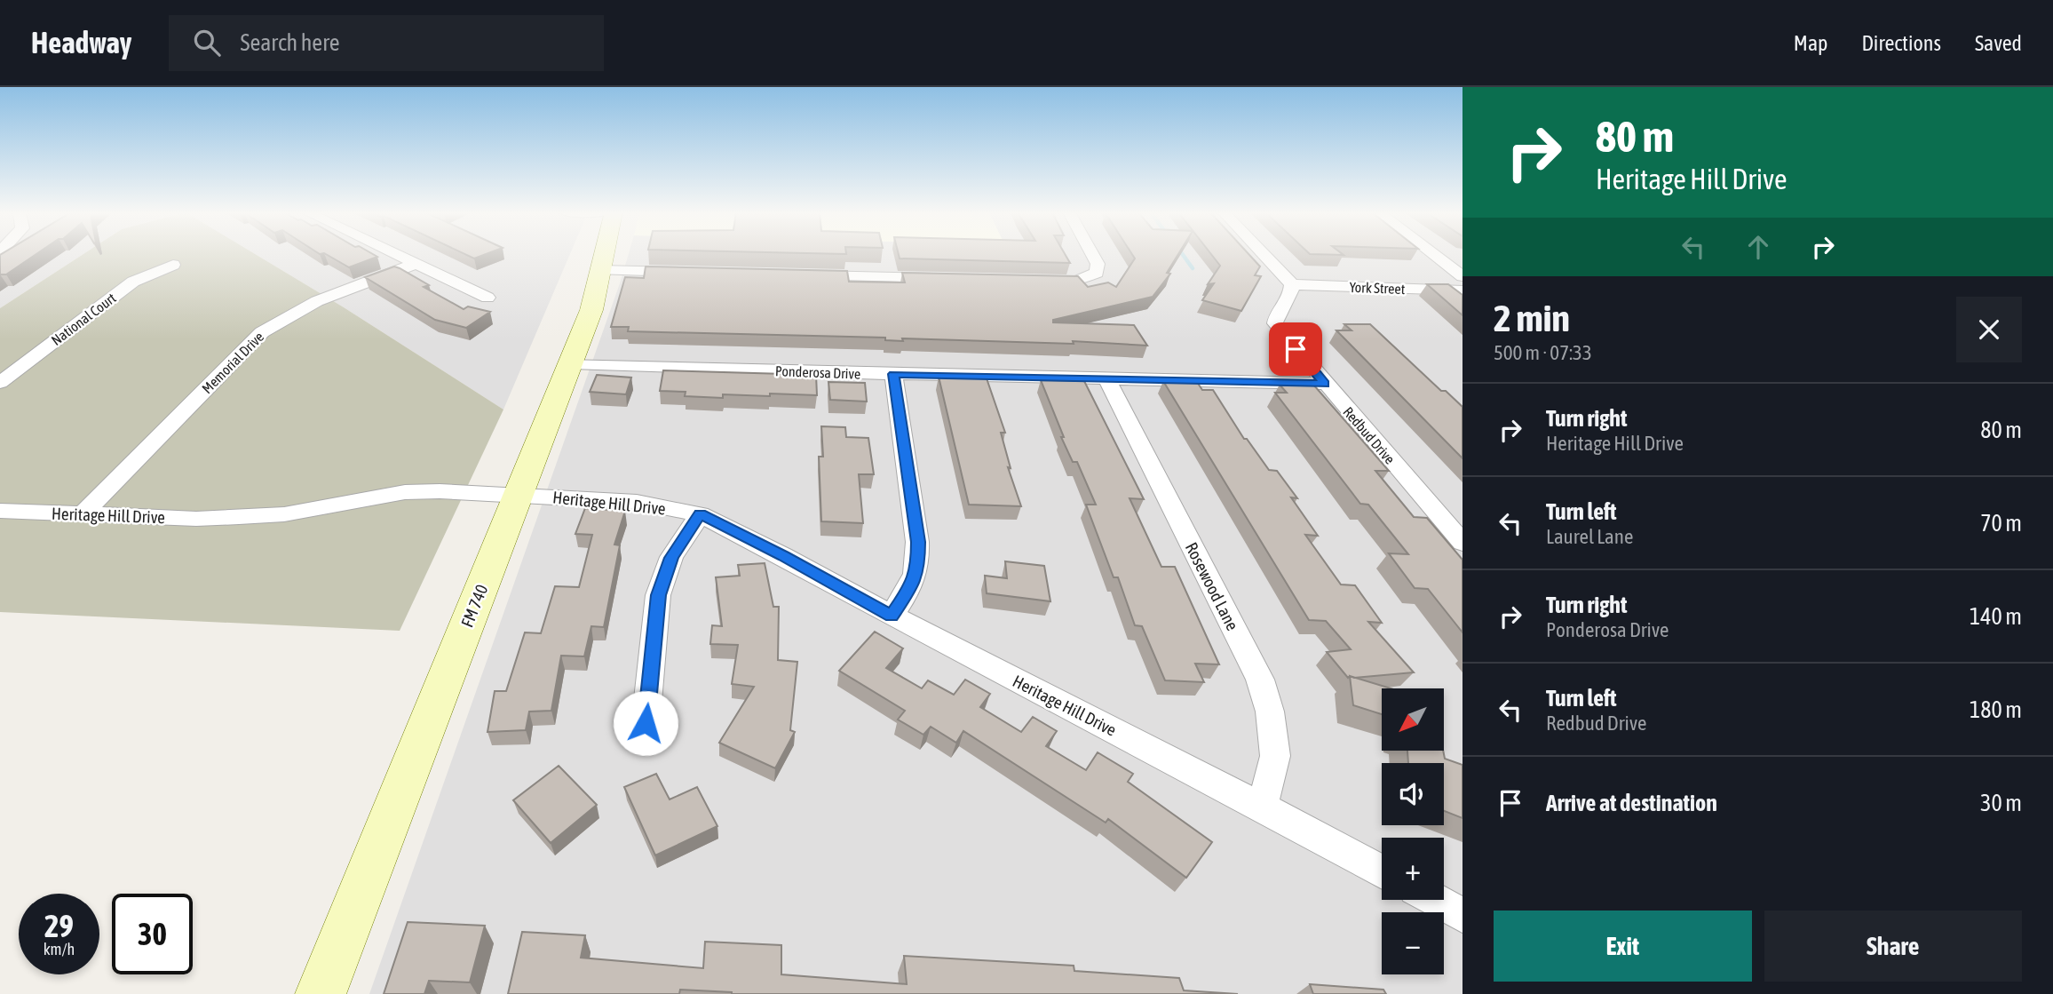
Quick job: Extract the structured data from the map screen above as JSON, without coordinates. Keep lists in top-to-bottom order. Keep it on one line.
{"streets":{"main road":["FM 740"],"street":["York Street","National Court","Memorial Drive","Ponderosa Drive","Redbud Drive","Heritage Hill Drive","Rosewood Lane"]},"crossings":[["York Street","Redbud Drive"],["Memorial Drive","Heritage Hill Drive"],["Ponderosa Drive","Redbud Drive"],["Ponderosa Drive","Rosewood Lane"],["Ponderosa Drive","FM 740"],["Heritage Hill Drive","Rosewood Lane"],["Heritage Hill Drive","FM 740"]],"north":"bottom left","page":{"header":"Headway","search":"Search here","nav":["Map","Directions","Saved"],"turn":["80 m","Heritage Hill Drive"],"heading":["2 min","500 m · 07:33"],"list":[{"name":"Turn right","note":"Heritage Hill Drive","value":"80 m"},{"name":"Turn left","note":"Laurel Lane","value":"70 m"},{"name":"Turn right","note":"Ponderosa Drive","value":"140 m"},{"name":"Turn left","note":"Redbud Drive","value":"180 m"},{"name":"Arrive at destination","value":"30 m"}],"map_buttons":["+","−"],"speed":"29 km/h","limit":"30","buttons":["Exit","Share"]}}
